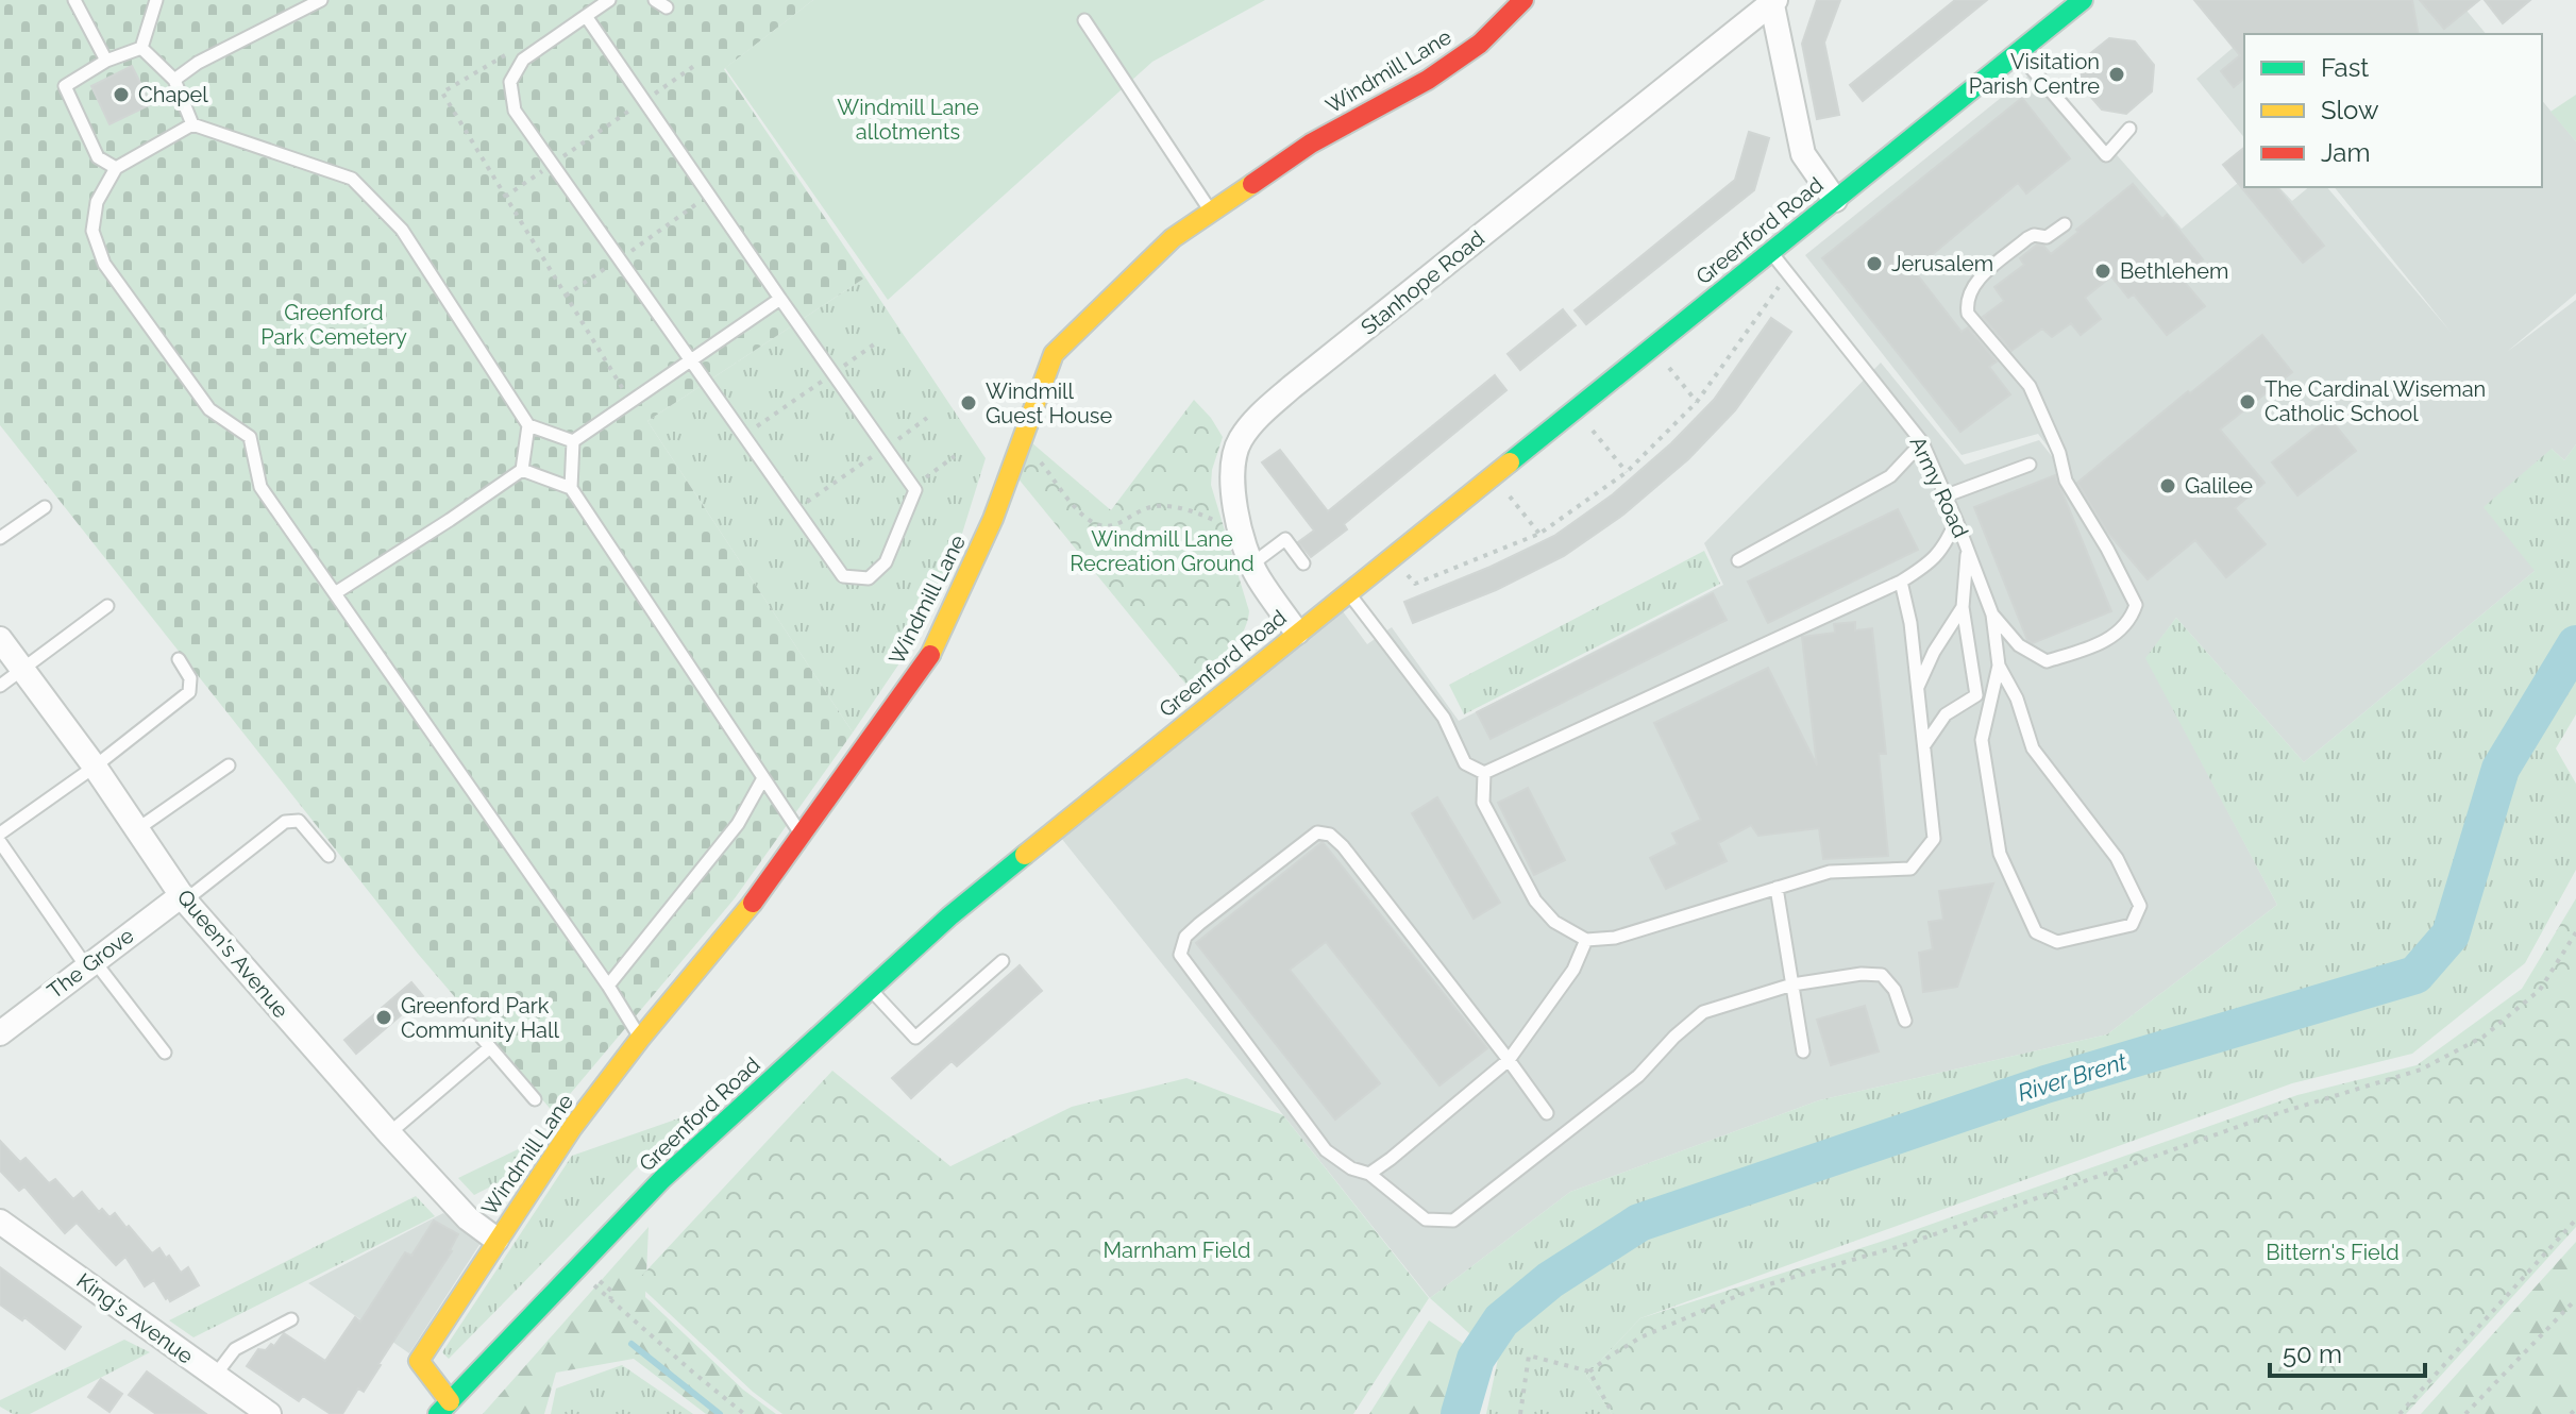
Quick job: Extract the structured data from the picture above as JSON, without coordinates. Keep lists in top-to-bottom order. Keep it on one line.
{"streets":{"main road":["Windmill Lane","Greenford Road"],"street":["Stanhope Road","Queen's Avenue","The Grove","King's Avenue"],"lane":["Army Road"]},"crossings":[["Windmill Lane","Greenford Road"],["Windmill Lane","Queen's Avenue"],["Greenford Road","Stanhope Road"],["Greenford Road","Army Road"],["Queen's Avenue","The Grove"]],"water":["River Brent"],"parks":["Windmill Lane allotments","Greenford Park Cemetery","Windmill Lane Recreation Ground","Marnham Field","Bittern's Field"],"places":["Visitation Parish Centre","Chapel","Jerusalem","Bethlehem","The Cardinal Wiseman Catholic School","Windmill Guest House","Galilee","Greenford Park Community Hall"],"legend":["Fast","Slow","Jam"],"scale_bar":"50 m"}
